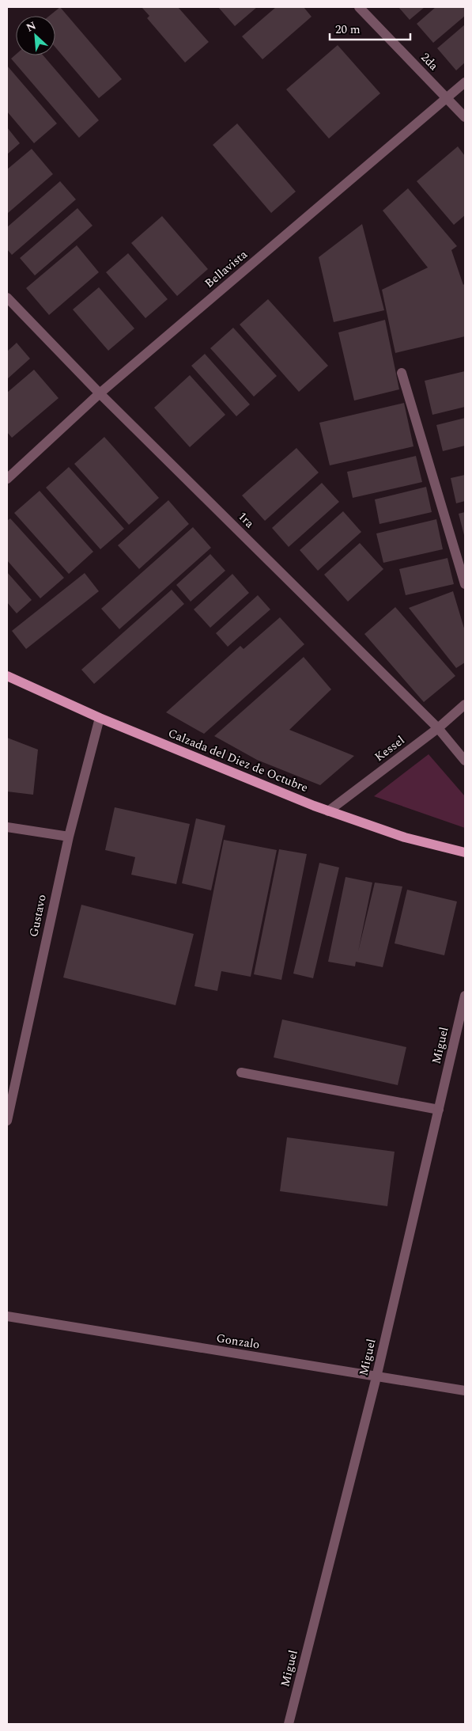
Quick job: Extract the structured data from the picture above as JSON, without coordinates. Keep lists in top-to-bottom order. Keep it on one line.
{"streets":{"main road":["Calzada del Diez de Octubre"],"street":["2da","Bellavista","1ra","Kessel","Gustavo","Miguel","Gonzalo"]},"crossings":[["2da","Bellavista"],["Bellavista","1ra"],["1ra","Kessel"],["Kessel","Calzada del Diez de Octubre"],["Calzada del Diez de Octubre","Gustavo"],["Miguel","Gonzalo"]],"scale_bar":"20 m","north":"top left"}
